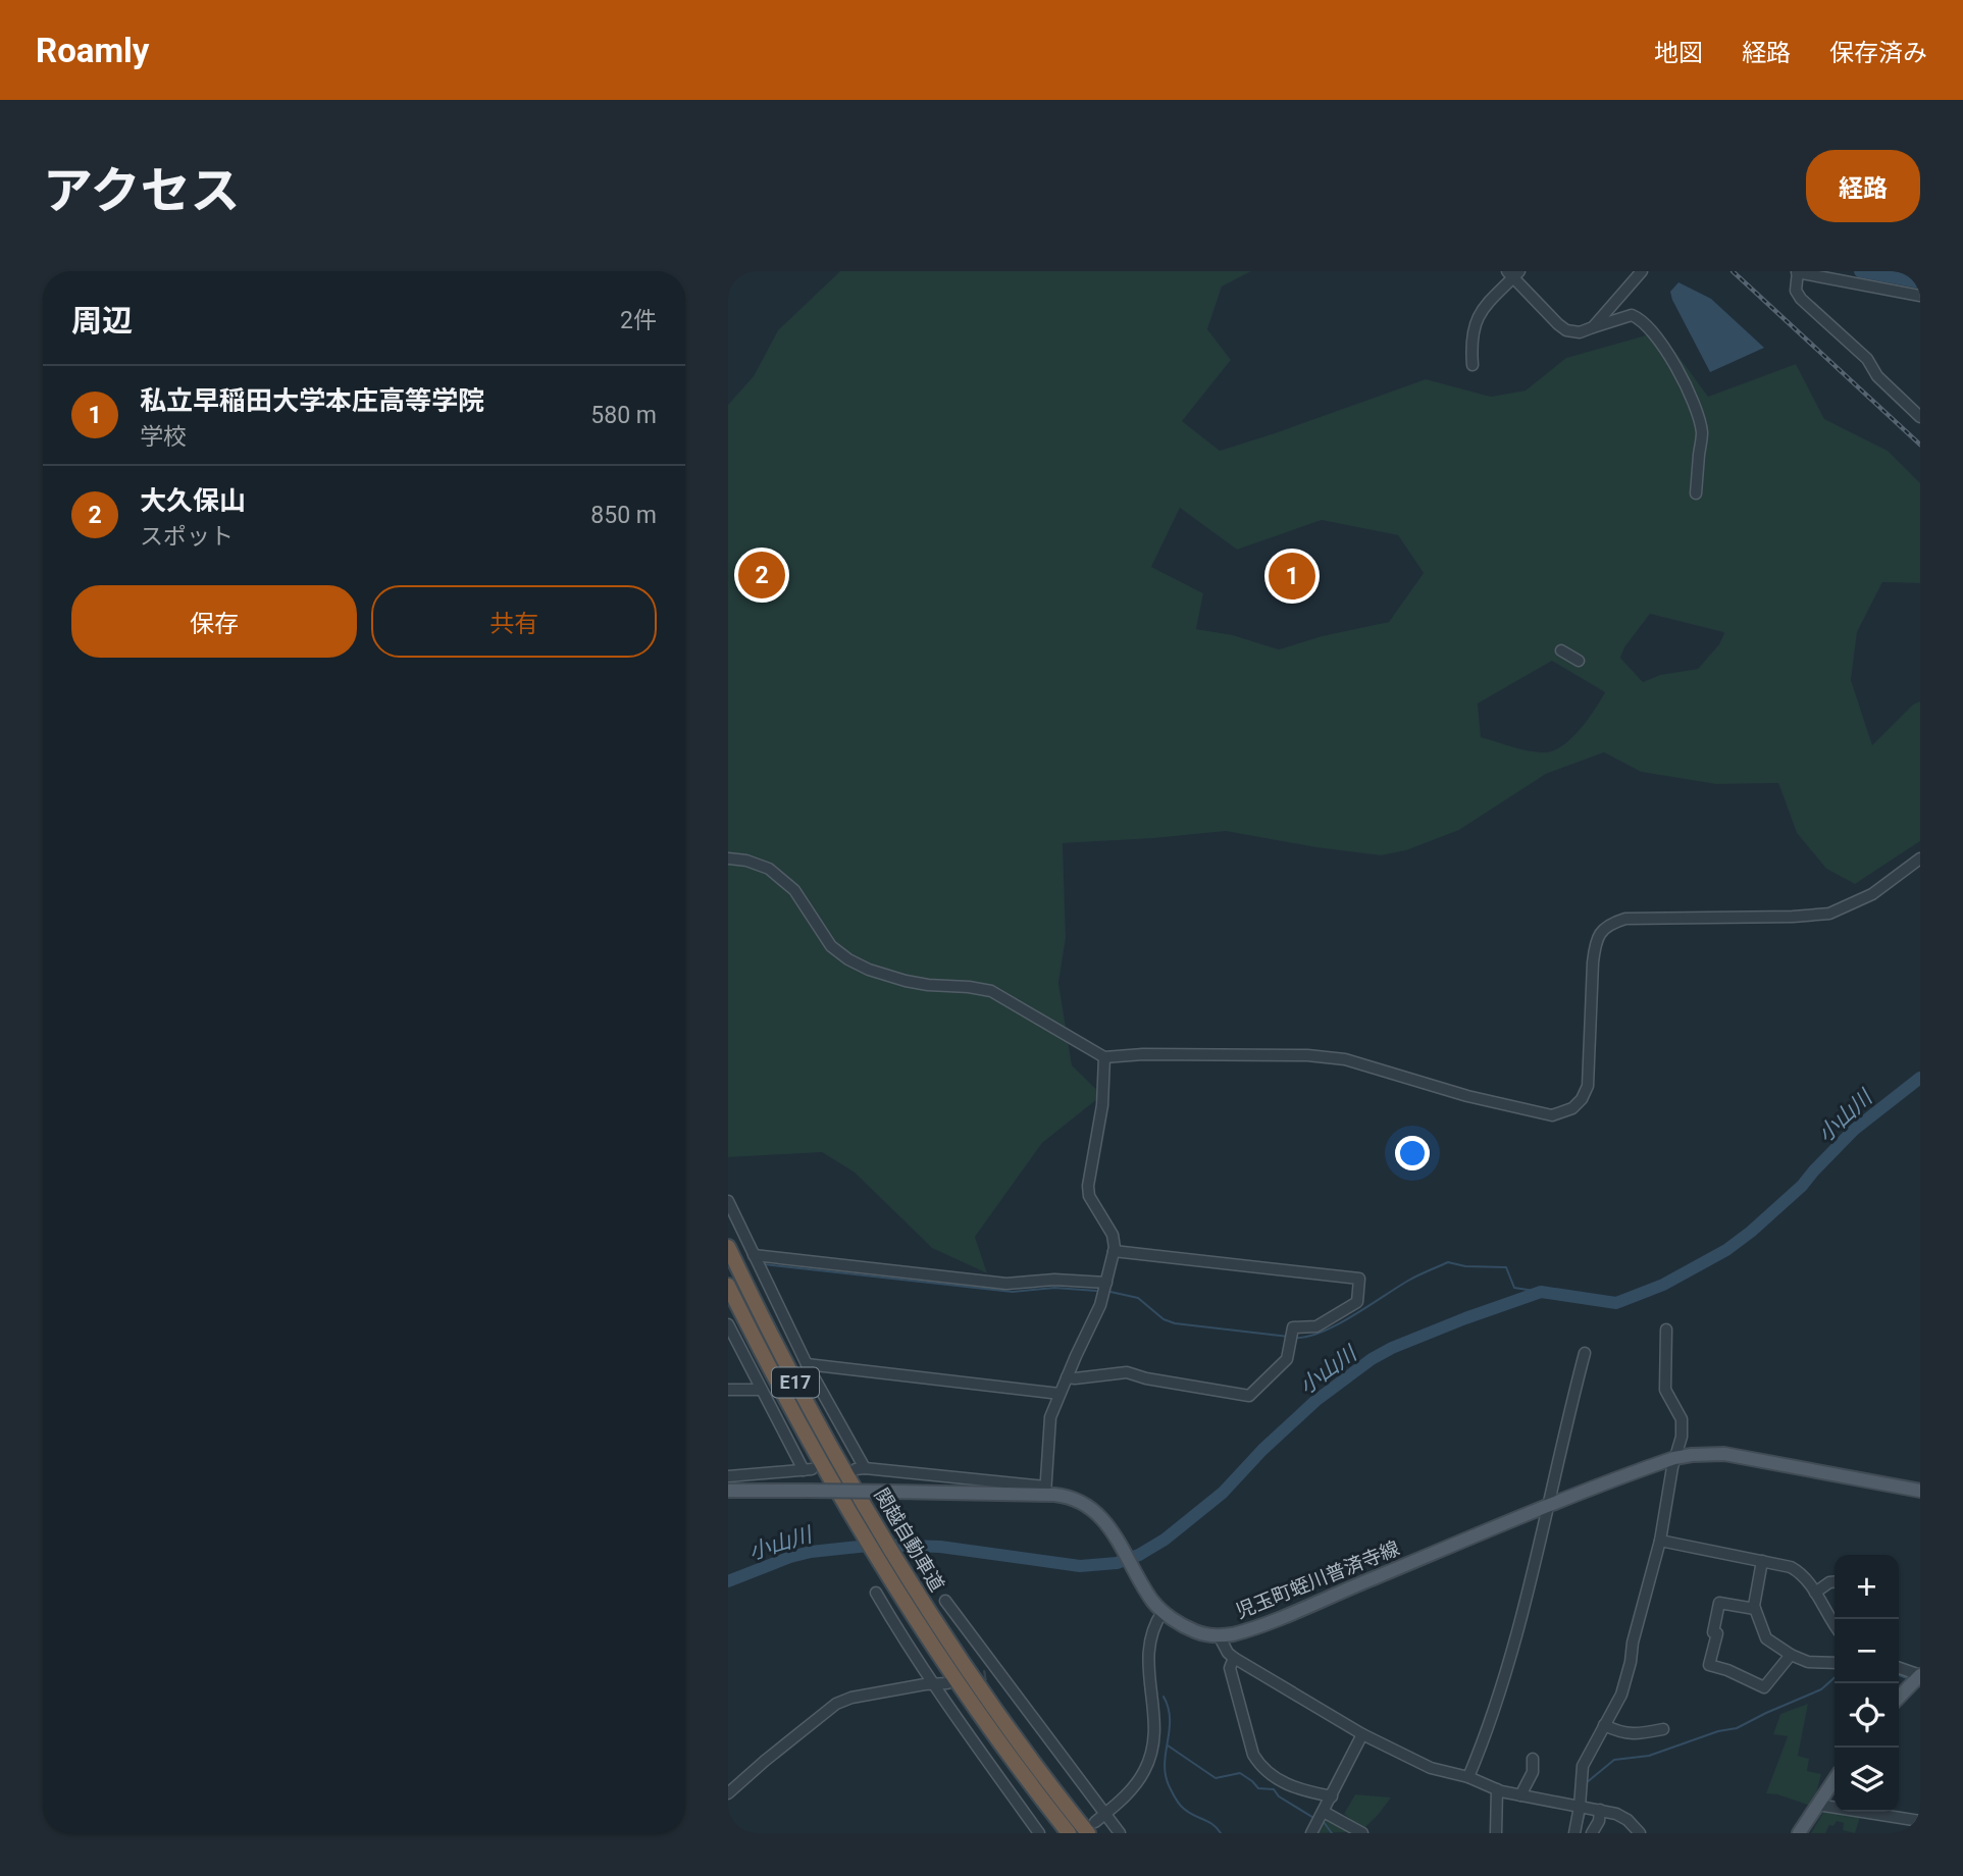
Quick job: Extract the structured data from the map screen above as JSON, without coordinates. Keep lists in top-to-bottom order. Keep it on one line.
{"streets":{"highway":["E17","関越自動車道"],"main road":["児玉町蛭川普済寺線"]},"water":["小山川"],"page":{"header":"Roamly","nav":["地図","経路","保存済み"],"title":"アクセス","buttons":["経路",["保存","共有"]],"heading":["周辺","2件"],"list":[{"mark":"1","name":"私立早稲田大学本庄高等学院","note":"学校","value":"580 m"},{"mark":"2","name":"大久保山","note":"スポット","value":"850 m"}],"pins":["2","1"],"map_buttons":["+","−"]}}
